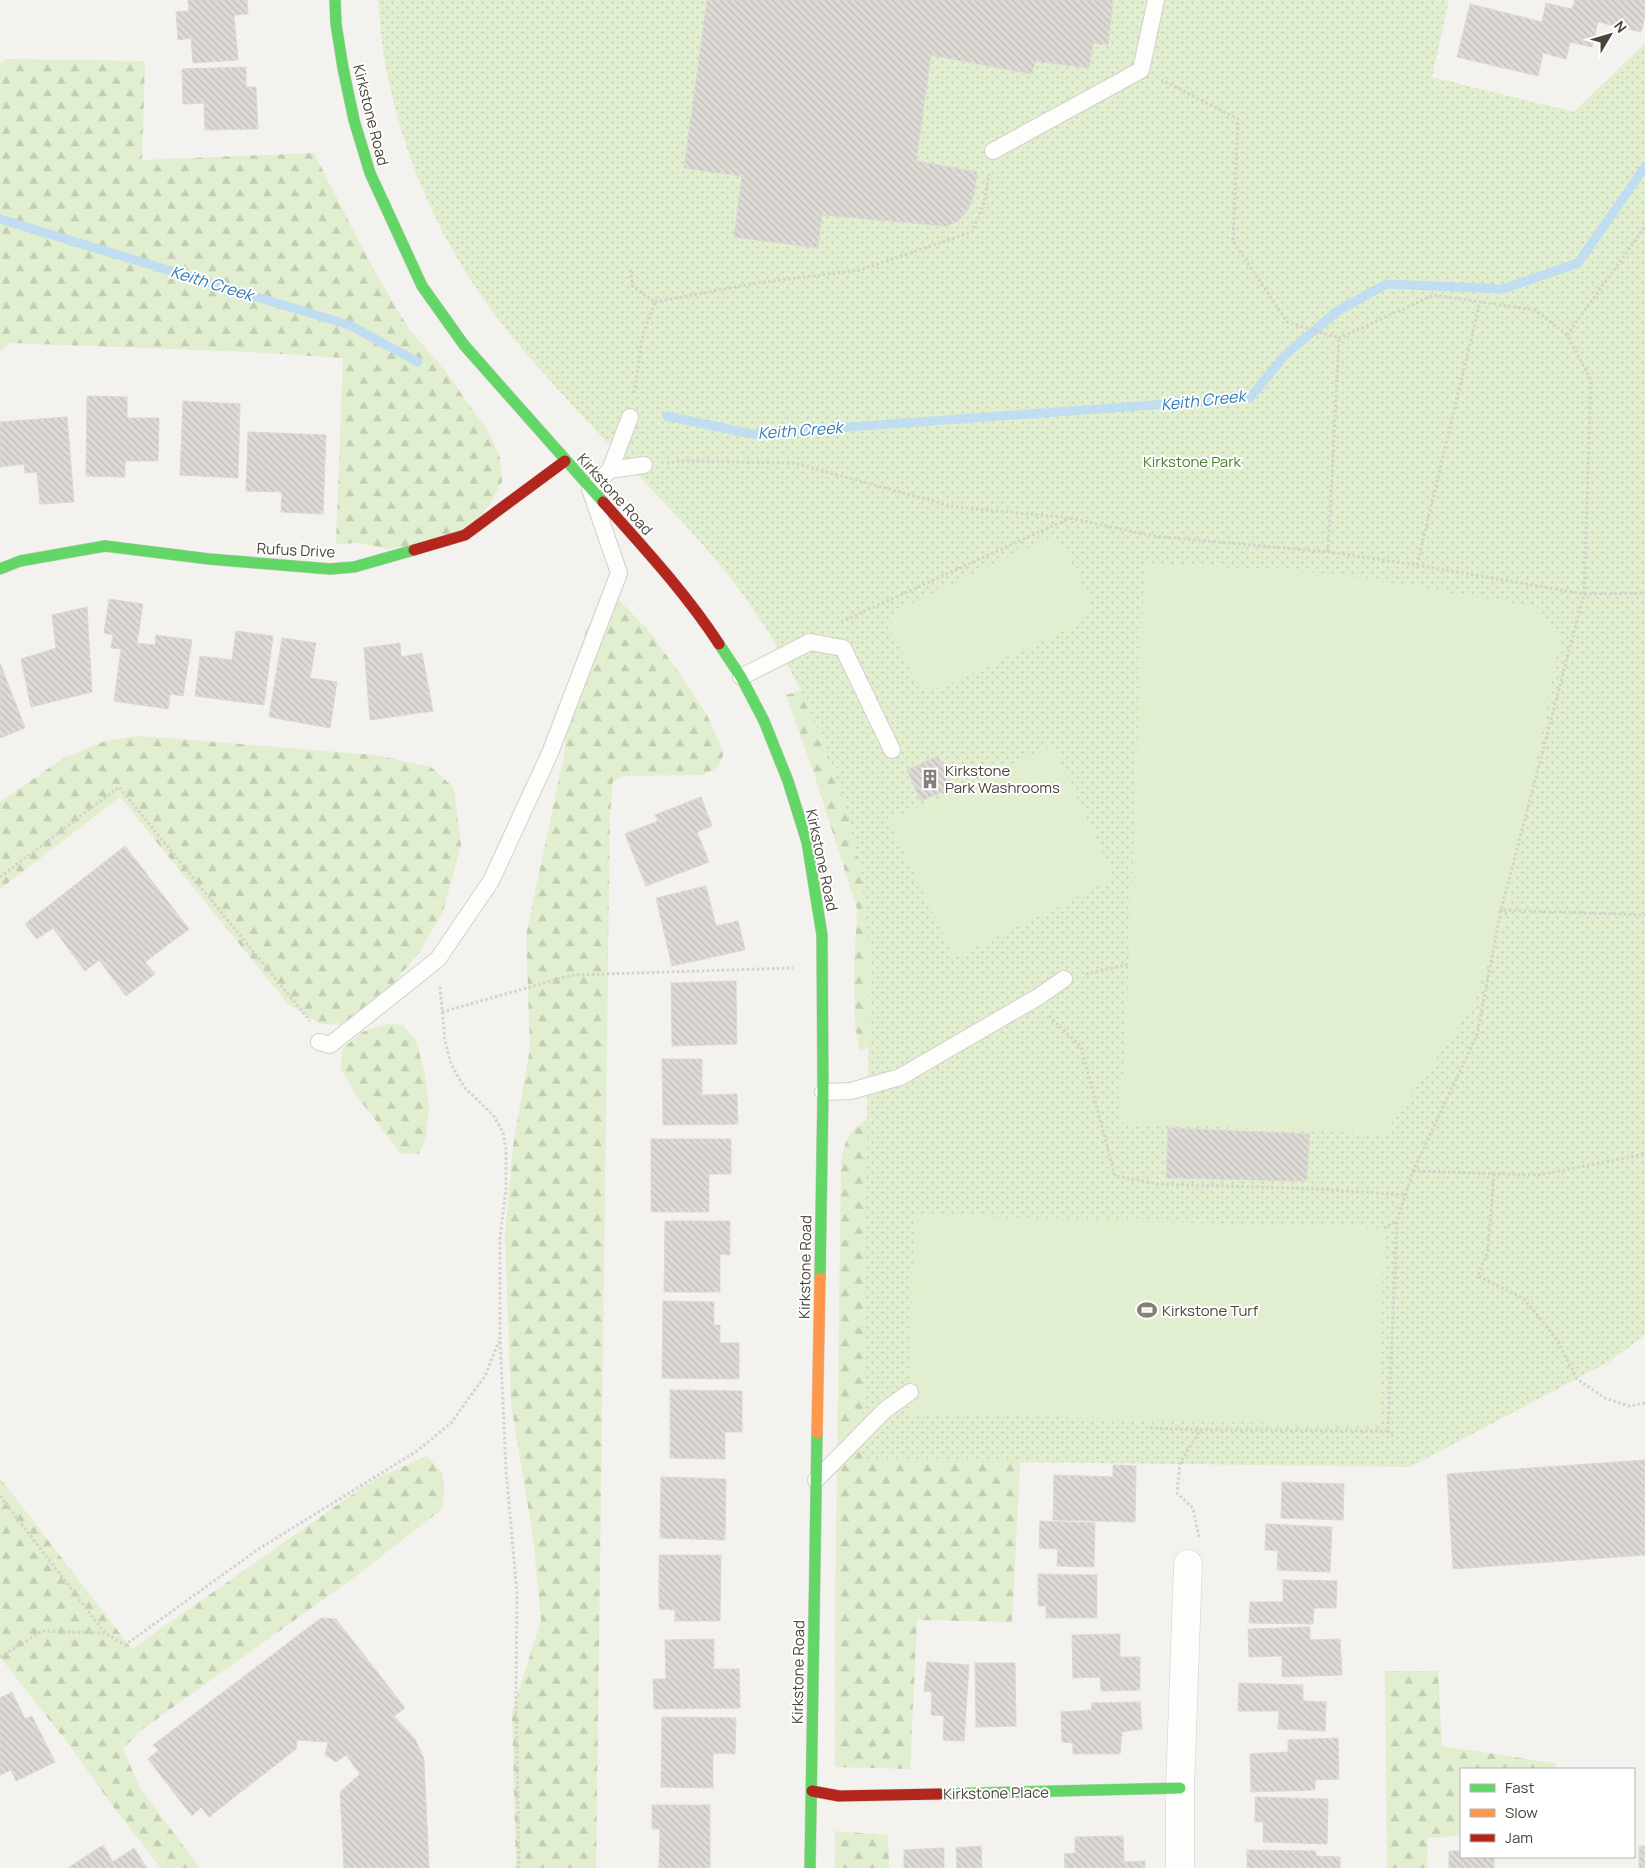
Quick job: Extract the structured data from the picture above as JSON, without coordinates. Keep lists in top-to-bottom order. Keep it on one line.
{"streets":{"street":["Kirkstone Road","Rufus Drive","Kirkstone Place"]},"crossings":[["Kirkstone Road","Rufus Drive"],["Kirkstone Road","Kirkstone Place"]],"water":["Keith Creek"],"parks":["Kirkstone Park"],"places":{"building":["Kirkstone Park Washrooms"],"sports":["Kirkstone Turf"]},"legend":["Fast","Slow","Jam"],"north":"top right"}
